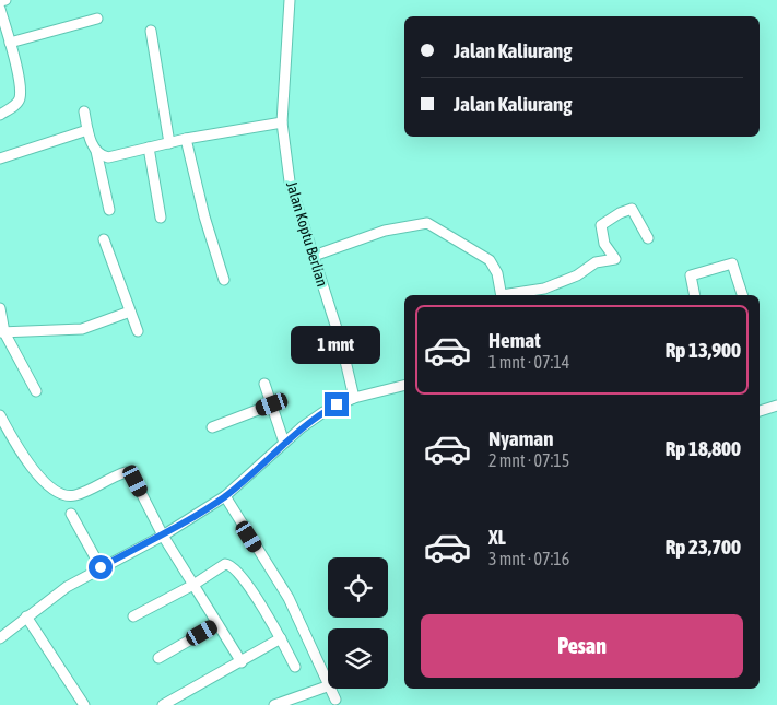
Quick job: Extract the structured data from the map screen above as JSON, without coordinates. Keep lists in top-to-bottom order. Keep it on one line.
{"streets":{"street":["Jalan Koptu Berlian"]},"page":{"banner":["Jalan Kaliurang","Jalan Kaliurang"],"list":[{"name":"Hemat","note":"1 mnt · 07:14","value":"Rp 13,900"},{"name":"Nyaman","note":"2 mnt · 07:15","value":"Rp 18,800"},{"name":"XL","note":"3 mnt · 07:16","value":"Rp 23,700"}],"bubble":"1 mnt","buttons":"Pesan"}}
